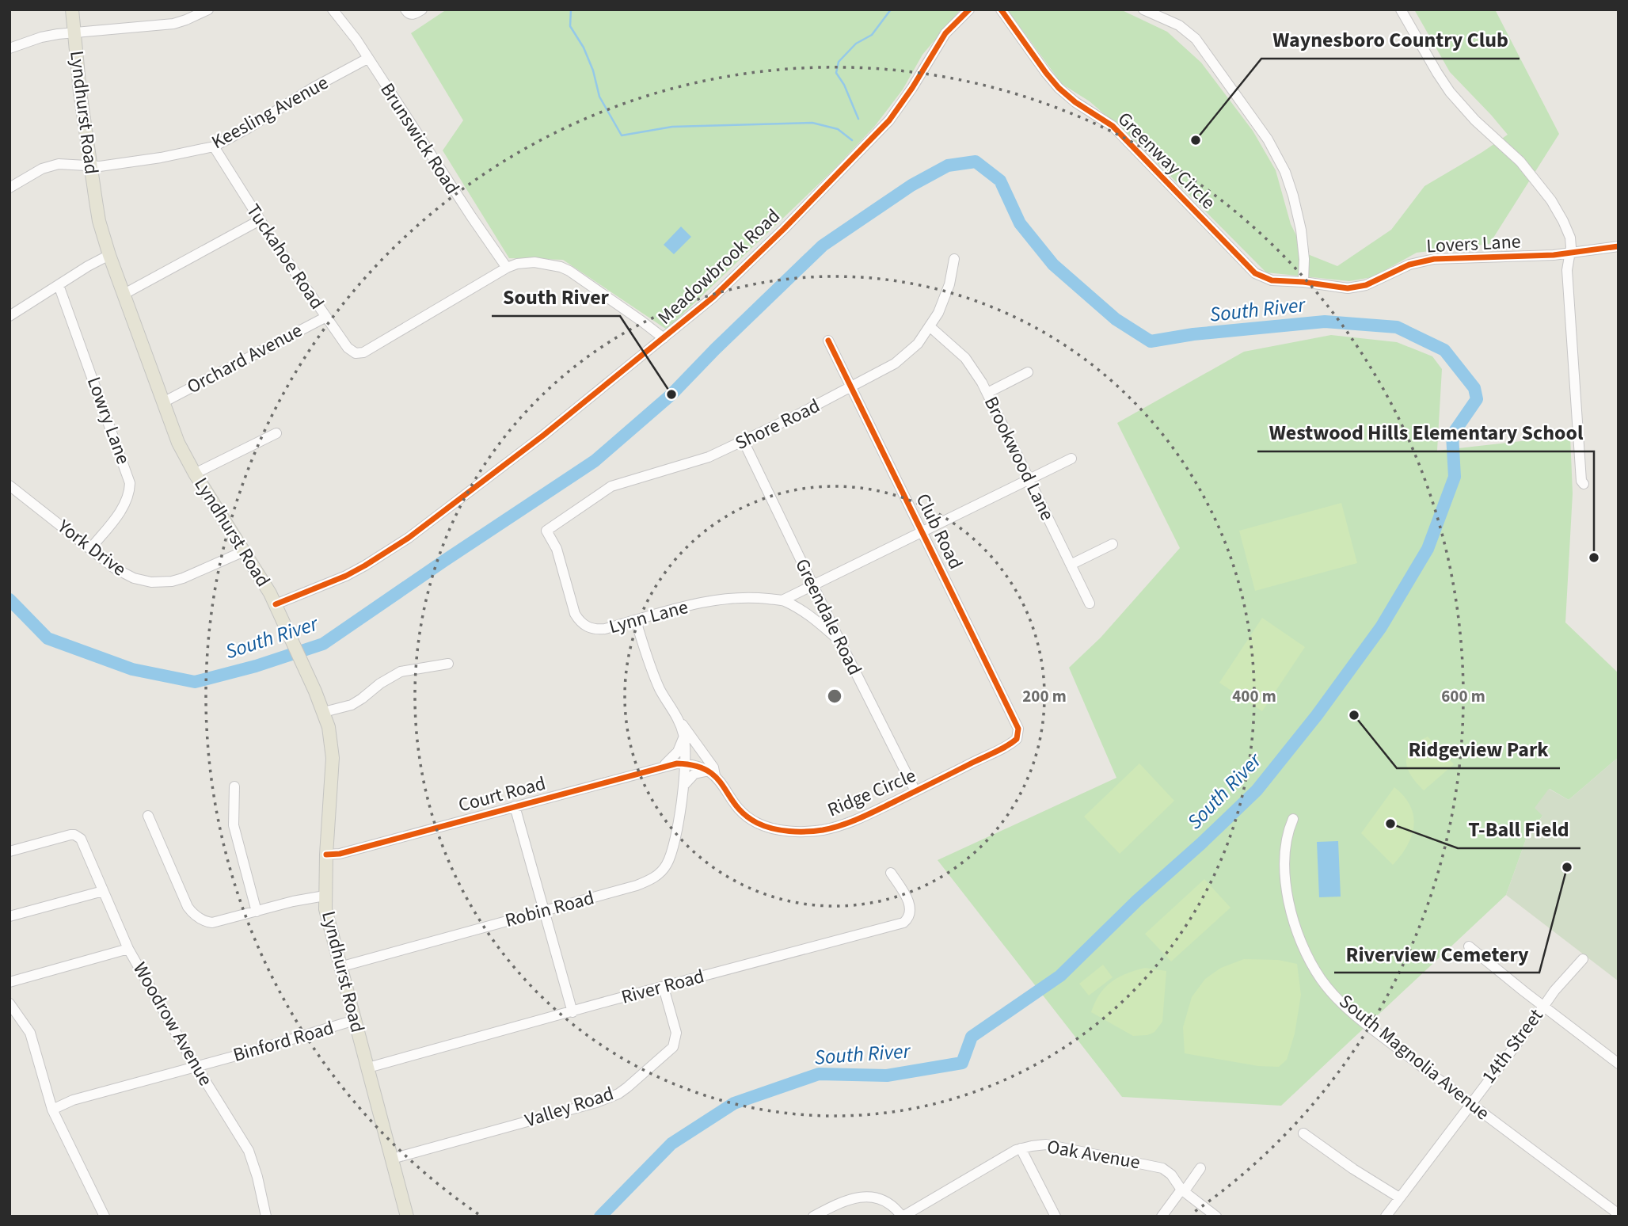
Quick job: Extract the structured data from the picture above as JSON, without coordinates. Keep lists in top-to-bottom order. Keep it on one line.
{"streets":{"main road":["Lyndhurst Road"],"street":["Keesling Avenue","Brunswick Road","Greenway Circle","Lovers Lane","Tuckahoe Road","Meadowbrook Road","Orchard Avenue","Lowry Lane","Shore Road","Brookwood Lane","Club Road","York Drive","Lynn Lane","Greendale Road","Ridge Circle","Court Road","Robin Road","River Road","Woodrow Avenue","Binford Road","14th Street","South Magnolia Avenue","Valley Road","Oak Avenue"]},"crossings":[["Lyndhurst Road","Keesling Avenue"],["Lyndhurst Road","Meadowbrook Road"],["Lyndhurst Road","Orchard Avenue"],["Lyndhurst Road","York Drive"],["Lyndhurst Road","Court Road"],["Lyndhurst Road","Robin Road"],["Lyndhurst Road","River Road"],["Lyndhurst Road","Binford Road"],["Lyndhurst Road","Valley Road"],["Keesling Avenue","Brunswick Road"],["Keesling Avenue","Tuckahoe Road"],["Brunswick Road","Tuckahoe Road"],["Greenway Circle","Lovers Lane"],["Tuckahoe Road","Orchard Avenue"],["Lowry Lane","York Drive"],["Shore Road","Brookwood Lane"],["Shore Road","Club Road"],["Shore Road","Lynn Lane"],["Shore Road","Greendale Road"],["Club Road","Ridge Circle"],["Lynn Lane","Greendale Road"],["Lynn Lane","Ridge Circle"],["Greendale Road","Ridge Circle"],["Ridge Circle","Court Road"],["Ridge Circle","Robin Road"],["Court Road","Robin Road"],["River Road","Valley Road"],["Woodrow Avenue","Binford Road"],["14th Street","South Magnolia Avenue"]],"water":["South River"],"places":["Waynesboro Country Club","South River","Westwood Hills Elementary School","Ridgeview Park","T-Ball Field","Riverview Cemetery"],"rings":["200 m","400 m","600 m"]}
